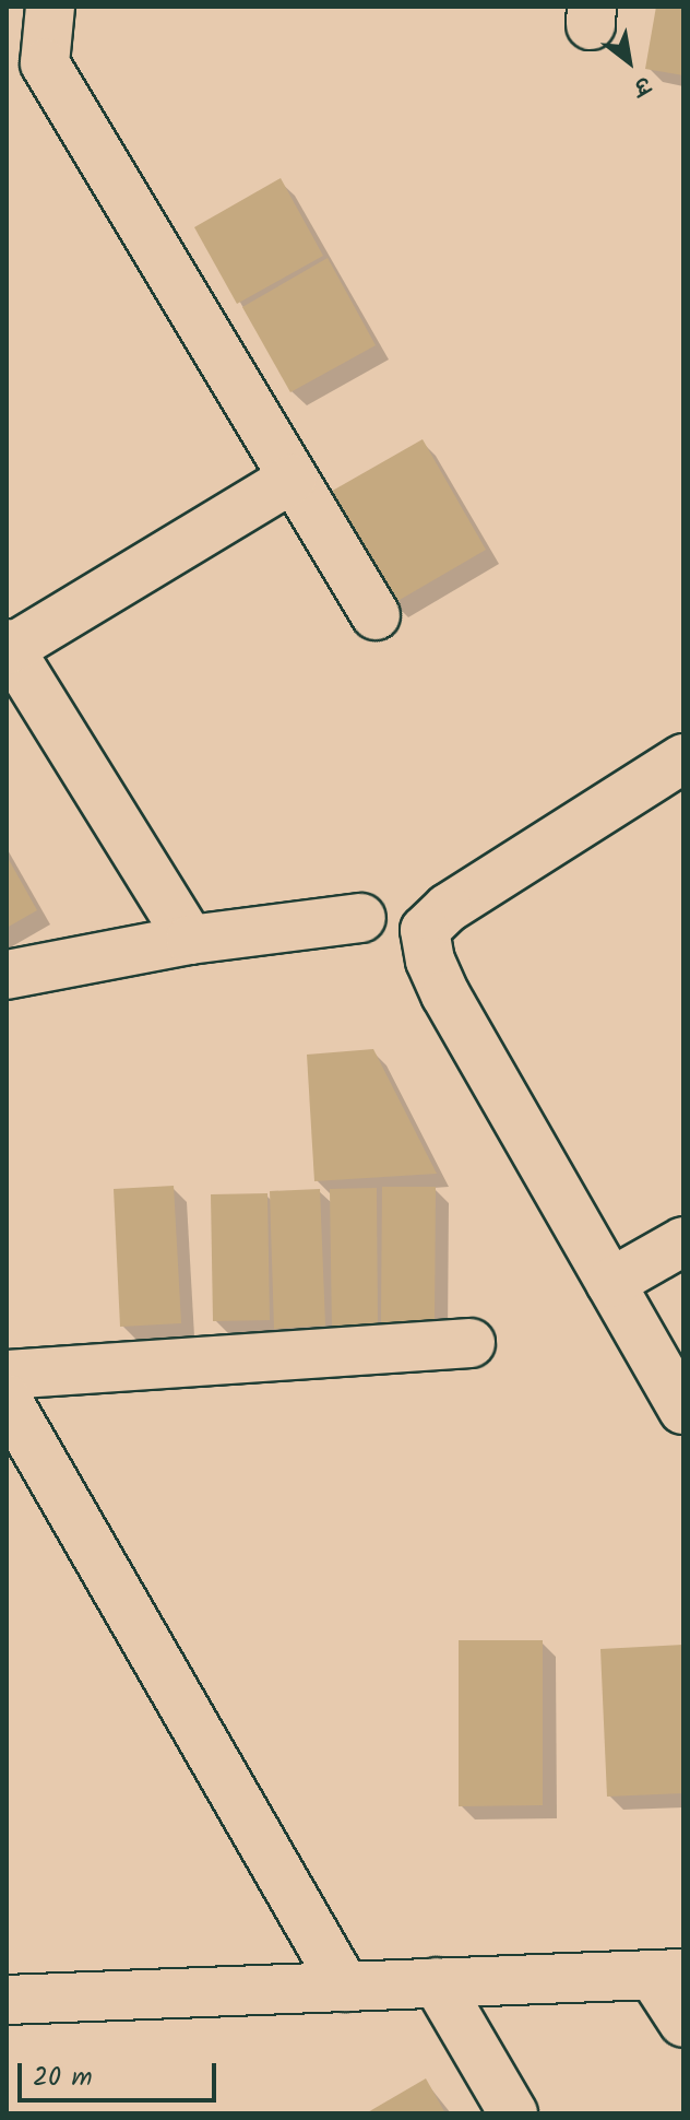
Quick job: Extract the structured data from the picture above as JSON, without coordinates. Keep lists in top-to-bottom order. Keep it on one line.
{"scale_bar":"20 m","north":"bottom right"}
